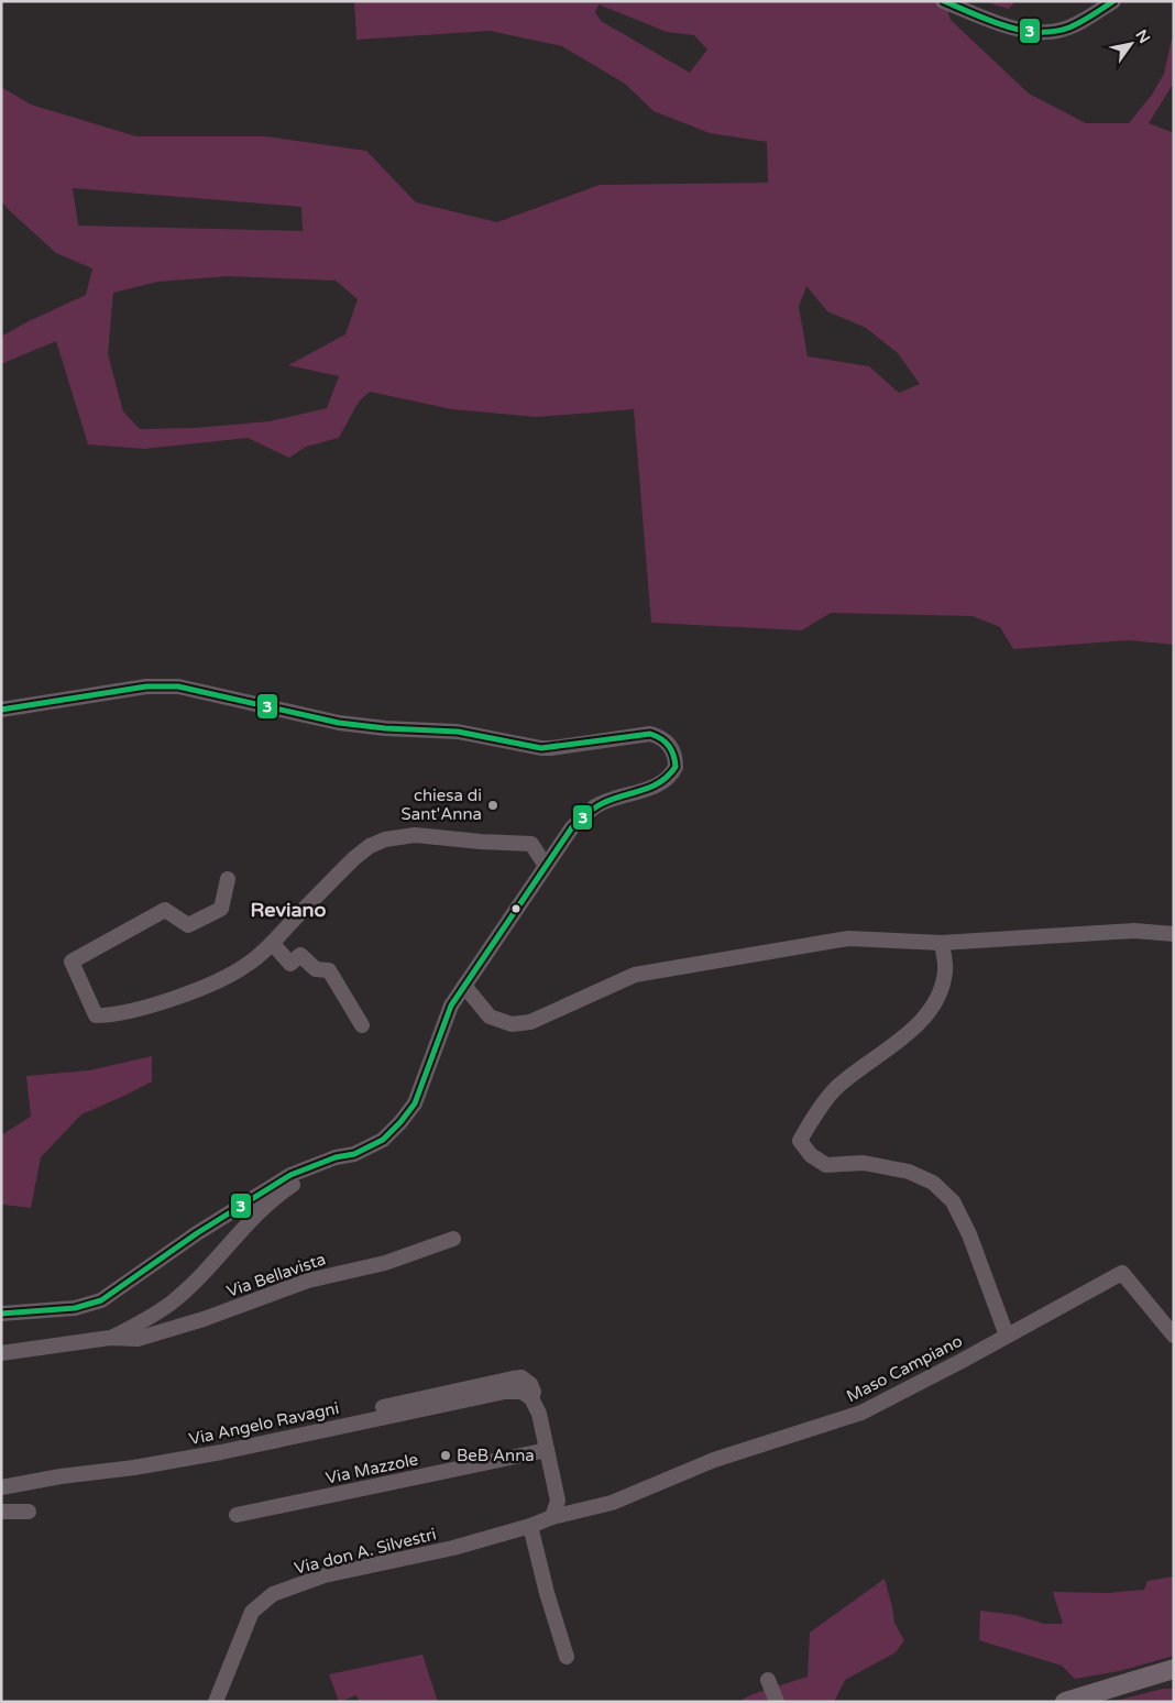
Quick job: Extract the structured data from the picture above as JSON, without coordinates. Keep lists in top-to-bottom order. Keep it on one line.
{"streets":{"street":["Via Bellavista","Maso Campiano","Via Angelo Ravagni","Via Mazzole","Via don A. Silvestri"]},"crossings":[["Maso Campiano","Via don A. Silvestri"]],"districts":["Reviano"],"places":["chiesa di Sant'Anna","BeB Anna"],"lines":["transit line 3"],"north":"top right"}
